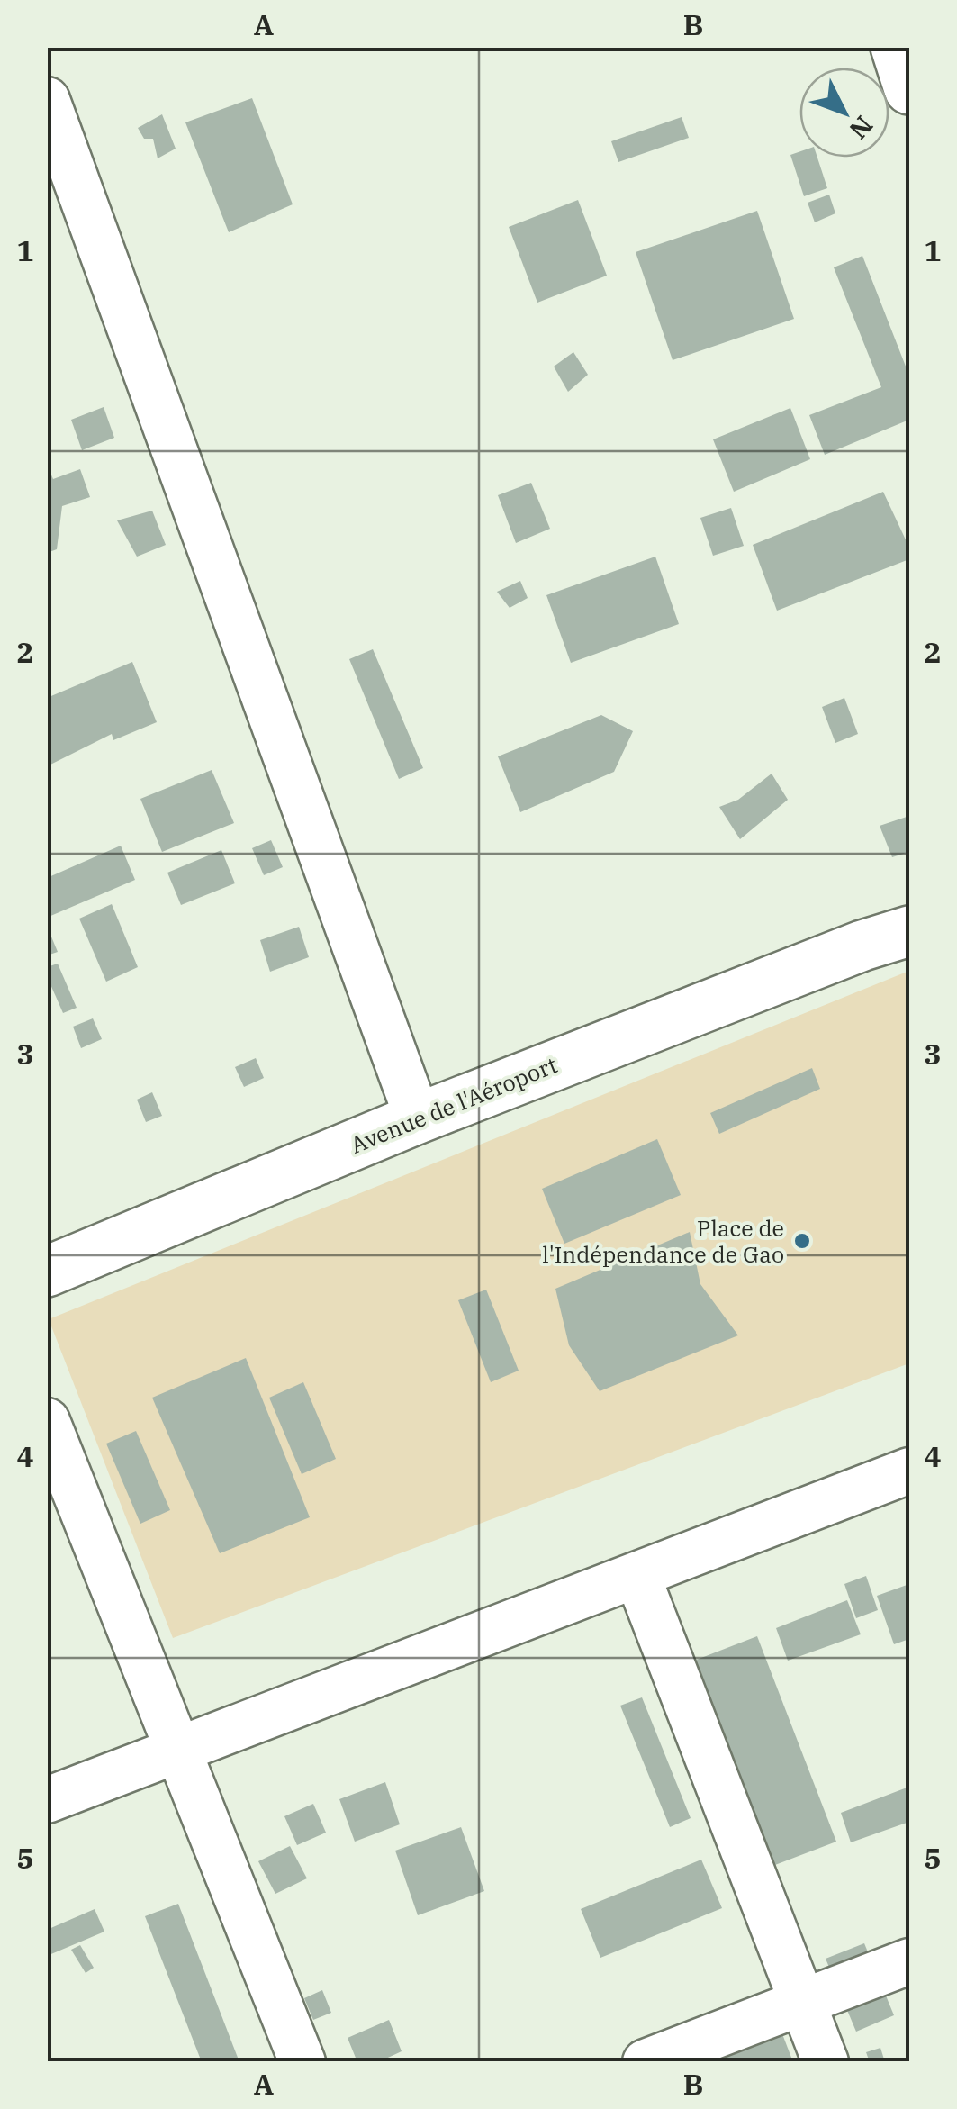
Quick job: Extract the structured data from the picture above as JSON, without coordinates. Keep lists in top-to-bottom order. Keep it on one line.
{"streets":{"main road":["Avenue de l'Aéroport"]},"places":["Place de l'Indépendance de Gao"],"north":"bottom right","grid":{"columns":["A","B"],"rows":["1","2","3","4","5"]}}
